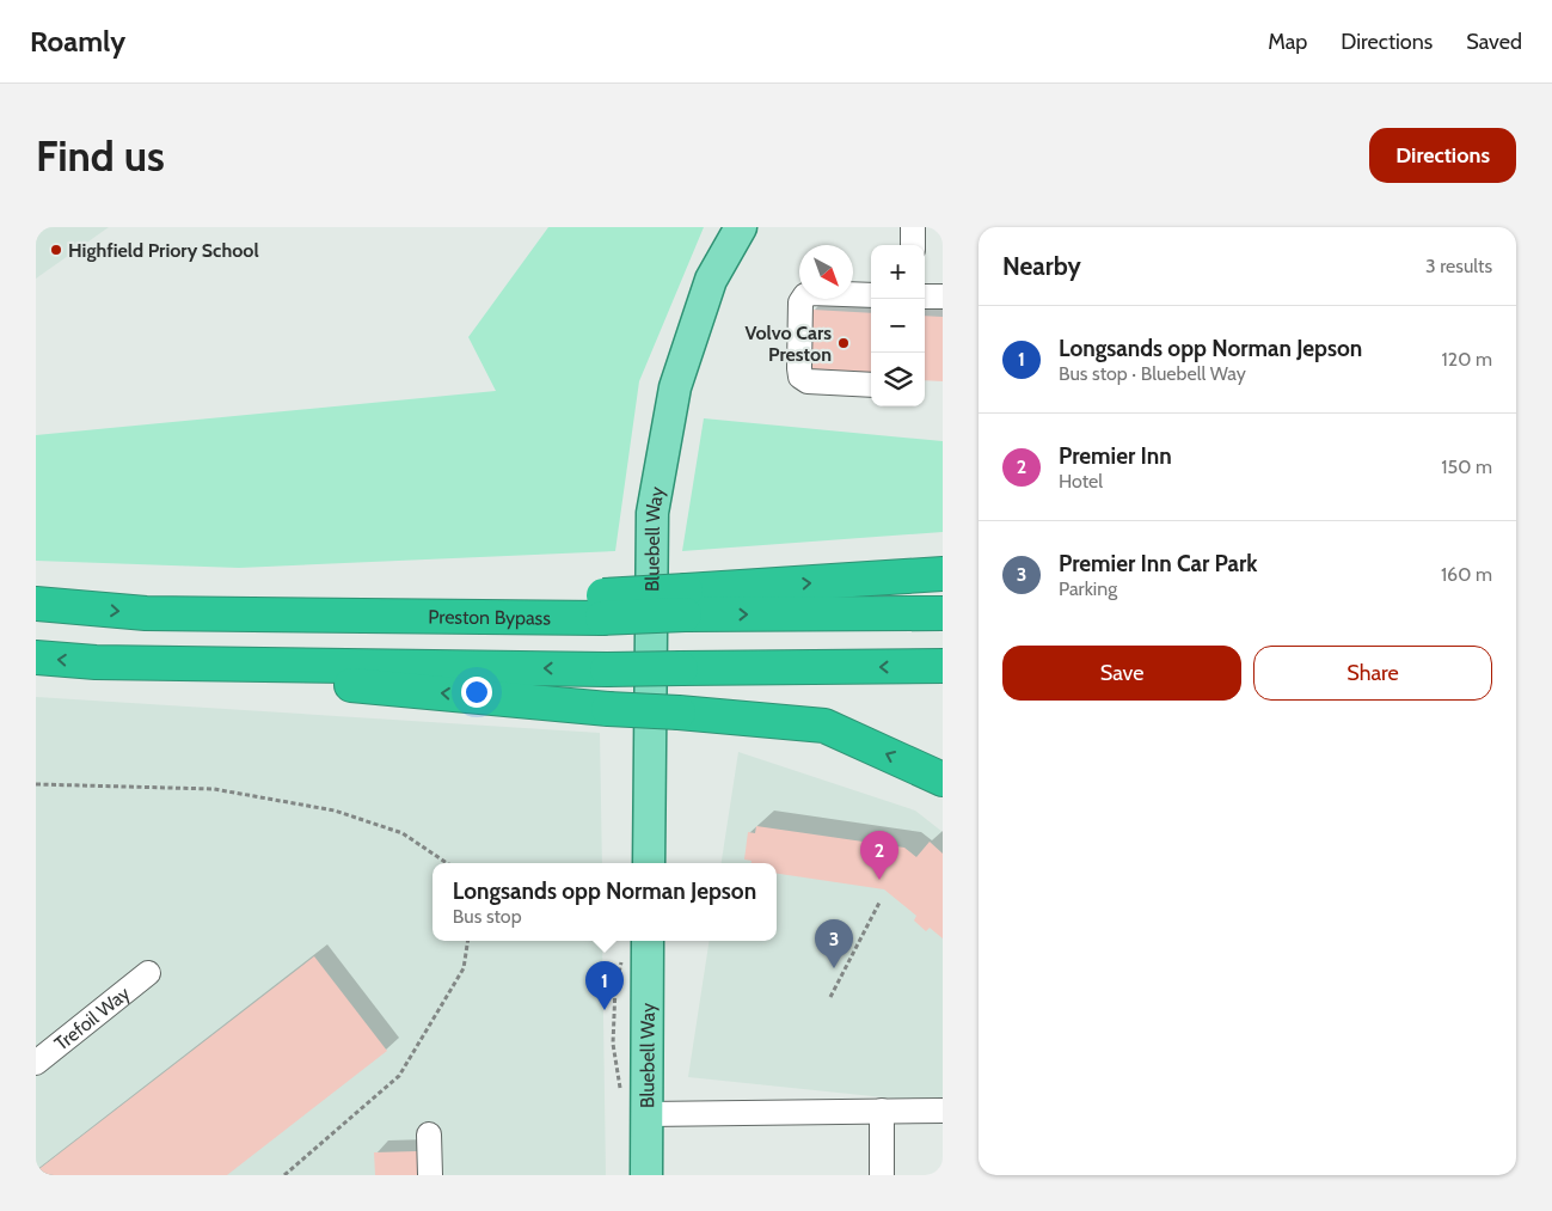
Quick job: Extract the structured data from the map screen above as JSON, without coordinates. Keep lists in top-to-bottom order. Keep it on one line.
{"streets":{"main road":["Bluebell Way"],"street":["Trefoil Way"]},"places":["Highfield Priory School","Volvo Cars Preston"],"north":"bottom right","page":{"header":"Roamly","nav":["Map","Directions","Saved"],"buttons":["Directions",["Save","Share"]],"title":"Find us","heading":["Nearby","3 results"],"map_buttons":["+","−"],"list":[{"mark":"1","name":"Longsands opp Norman Jepson","note":"Bus stop · Bluebell Way","value":"120 m"},{"mark":"2","name":"Premier Inn","note":"Hotel","value":"150 m"},{"mark":"3","name":"Premier Inn Car Park","note":"Parking","value":"160 m"}],"pins":["2","3","1"],"popup":["Longsands opp Norman Jepson","Bus stop"]}}
